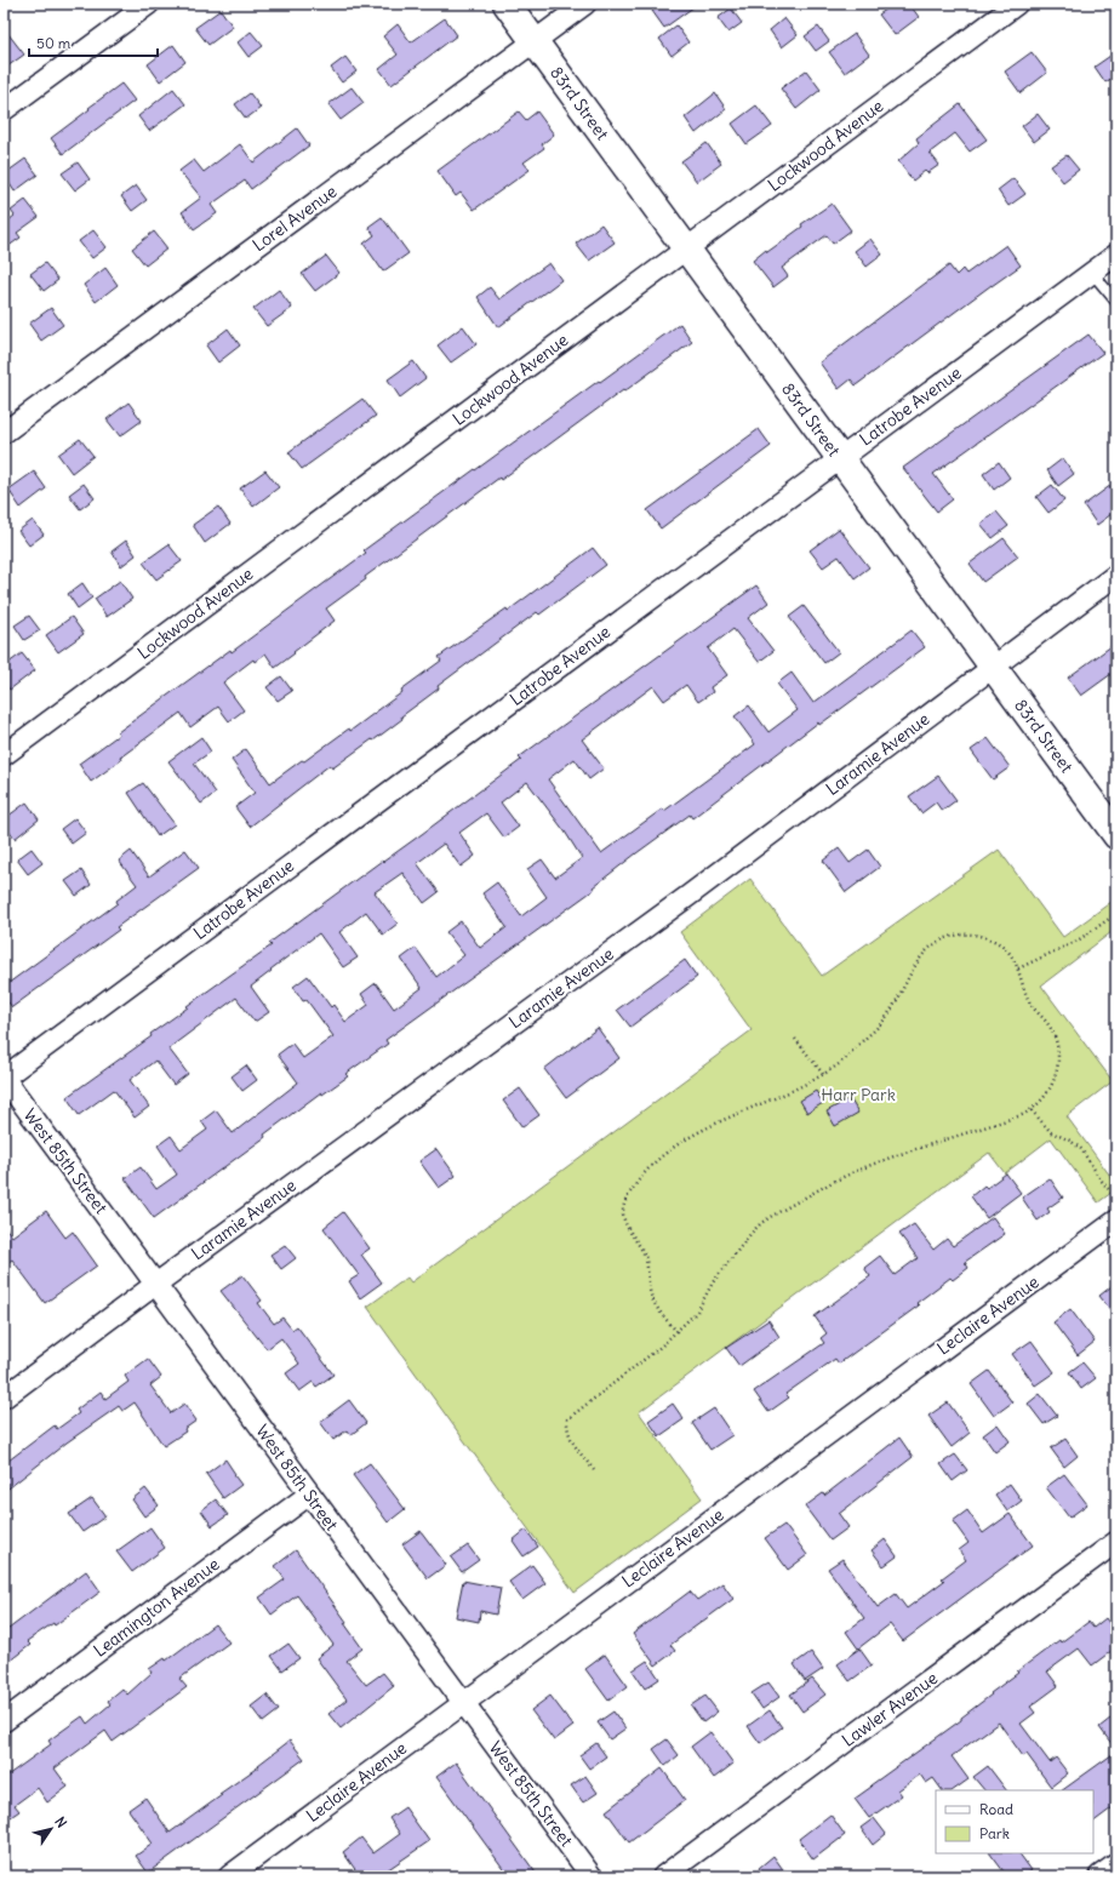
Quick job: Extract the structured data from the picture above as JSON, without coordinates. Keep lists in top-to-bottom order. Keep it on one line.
{"streets":{"street":["83rd Street","Lockwood Avenue","Lorel Avenue","Latrobe Avenue","Laramie Avenue","West 85th Street","Leclaire Avenue","Leamington Avenue","Lawler Avenue"]},"crossings":[["83rd Street","Lockwood Avenue"],["83rd Street","Lorel Avenue"],["83rd Street","Latrobe Avenue"],["83rd Street","Laramie Avenue"],["Latrobe Avenue","West 85th Street"],["Laramie Avenue","West 85th Street"],["West 85th Street","Leclaire Avenue"],["West 85th Street","Leamington Avenue"]],"parks":["Harr Park"],"legend":["Road","Park"],"scale_bar":"50 m","north":"top right"}
